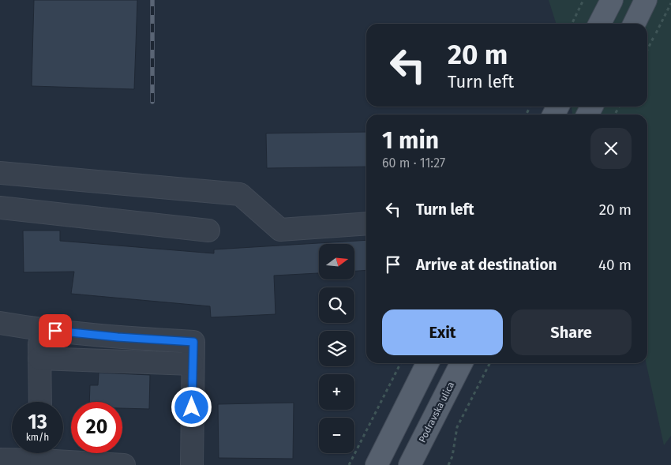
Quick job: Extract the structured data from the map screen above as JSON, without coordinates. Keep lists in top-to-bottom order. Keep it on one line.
{"streets":{"main road":["Podravska ulica"]},"north":"right","page":{"turn":["20 m","Turn left"],"heading":["1 min","60 m · 11:27"],"list":[{"name":"Turn left","value":"20 m"},{"name":"Arrive at destination","value":"40 m"}],"map_buttons":["+","−"],"buttons":["Exit","Share"],"speed":"13 km/h","limit":"20"}}
